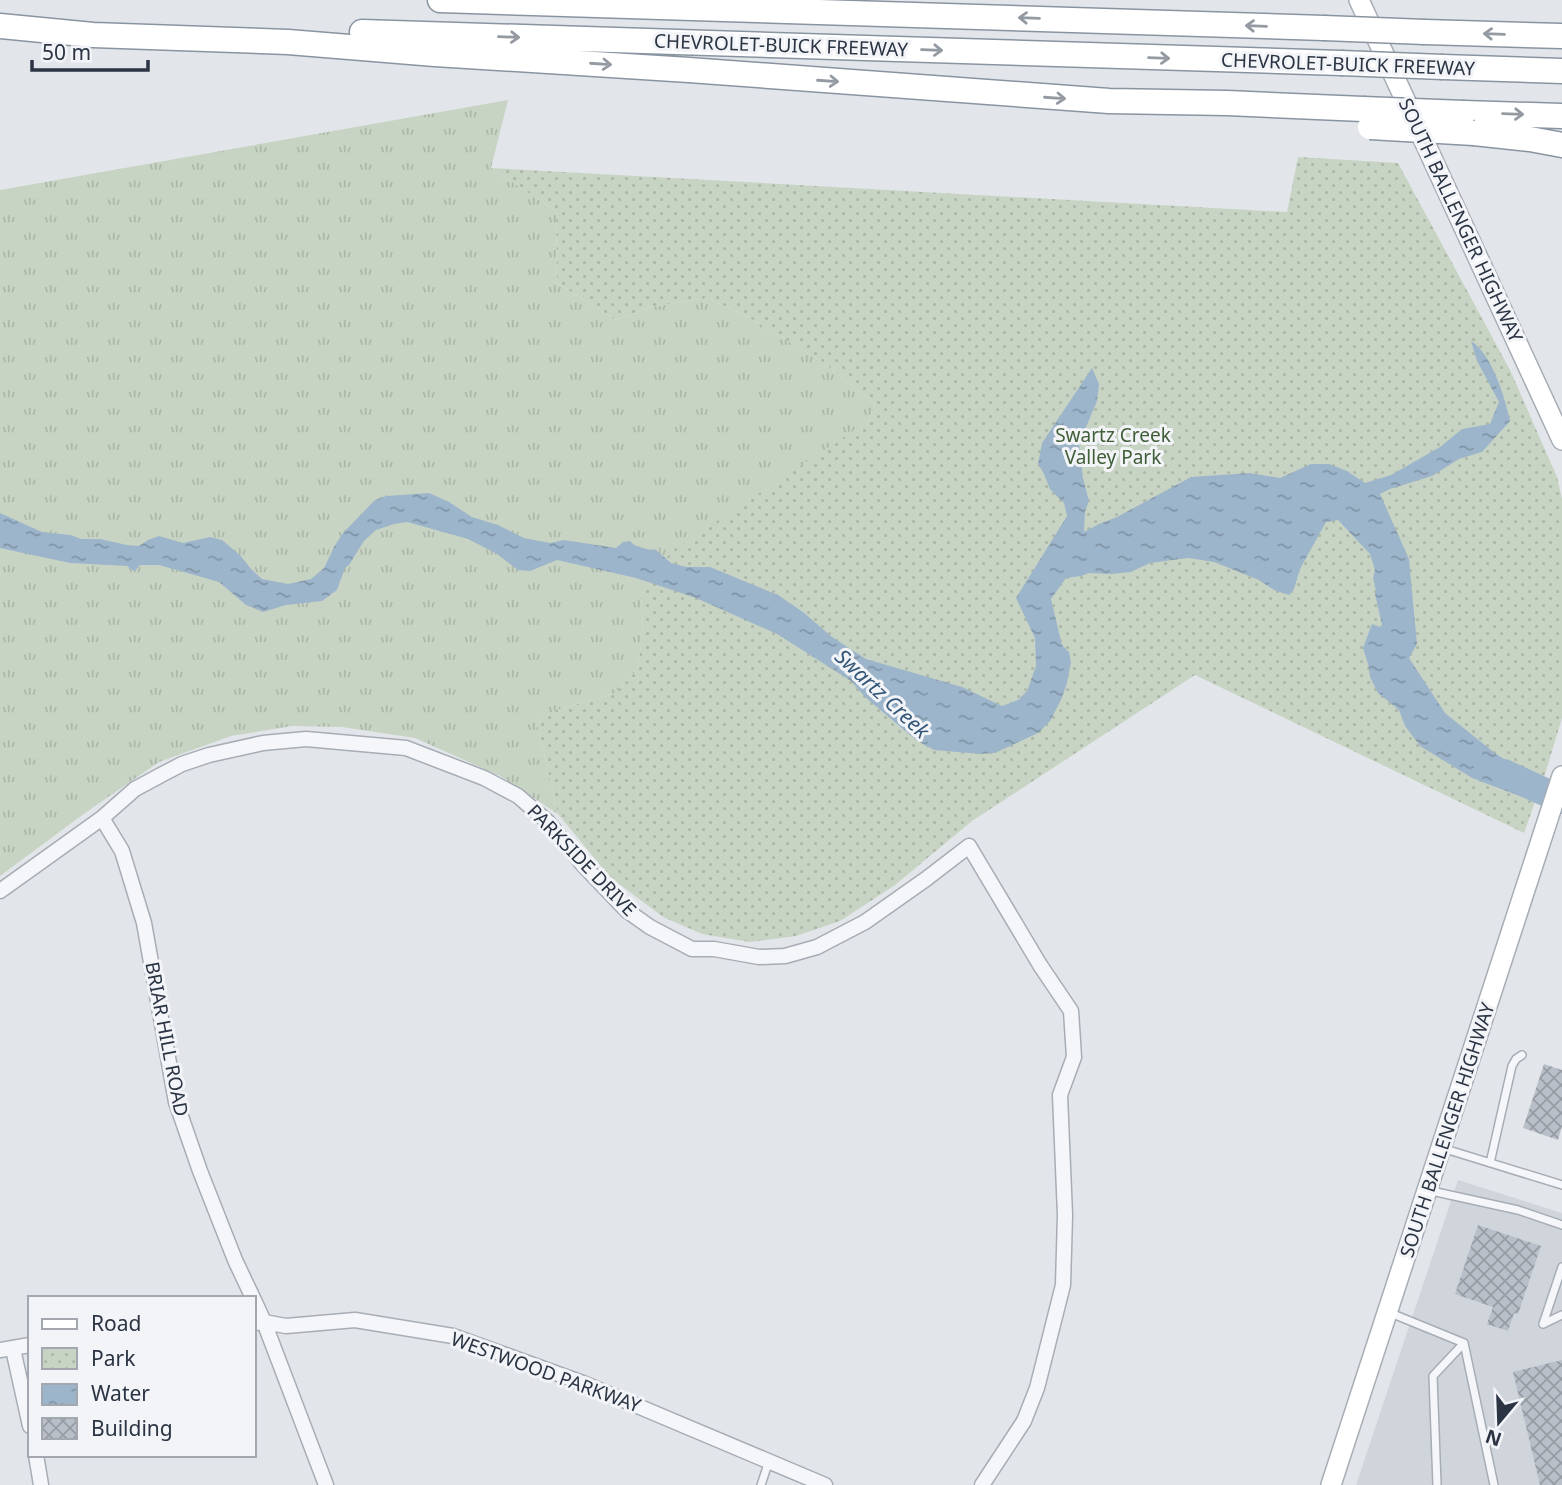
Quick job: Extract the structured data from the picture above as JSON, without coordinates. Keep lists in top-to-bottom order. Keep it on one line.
{"streets":{"highway":["CHEVROLET-BUICK FREEWAY"],"street":["SOUTH BALLENGER HIGHWAY","PARKSIDE DRIVE","BRIAR HILL ROAD","WESTWOOD PARKWAY"]},"crossings":[["PARKSIDE DRIVE","BRIAR HILL ROAD"],["BRIAR HILL ROAD","WESTWOOD PARKWAY"]],"water":["Swartz Creek"],"parks":["Swartz Creek Valley Park"],"legend":["Road","Park","Water","Building"],"scale_bar":"50 m","north":"bottom"}
